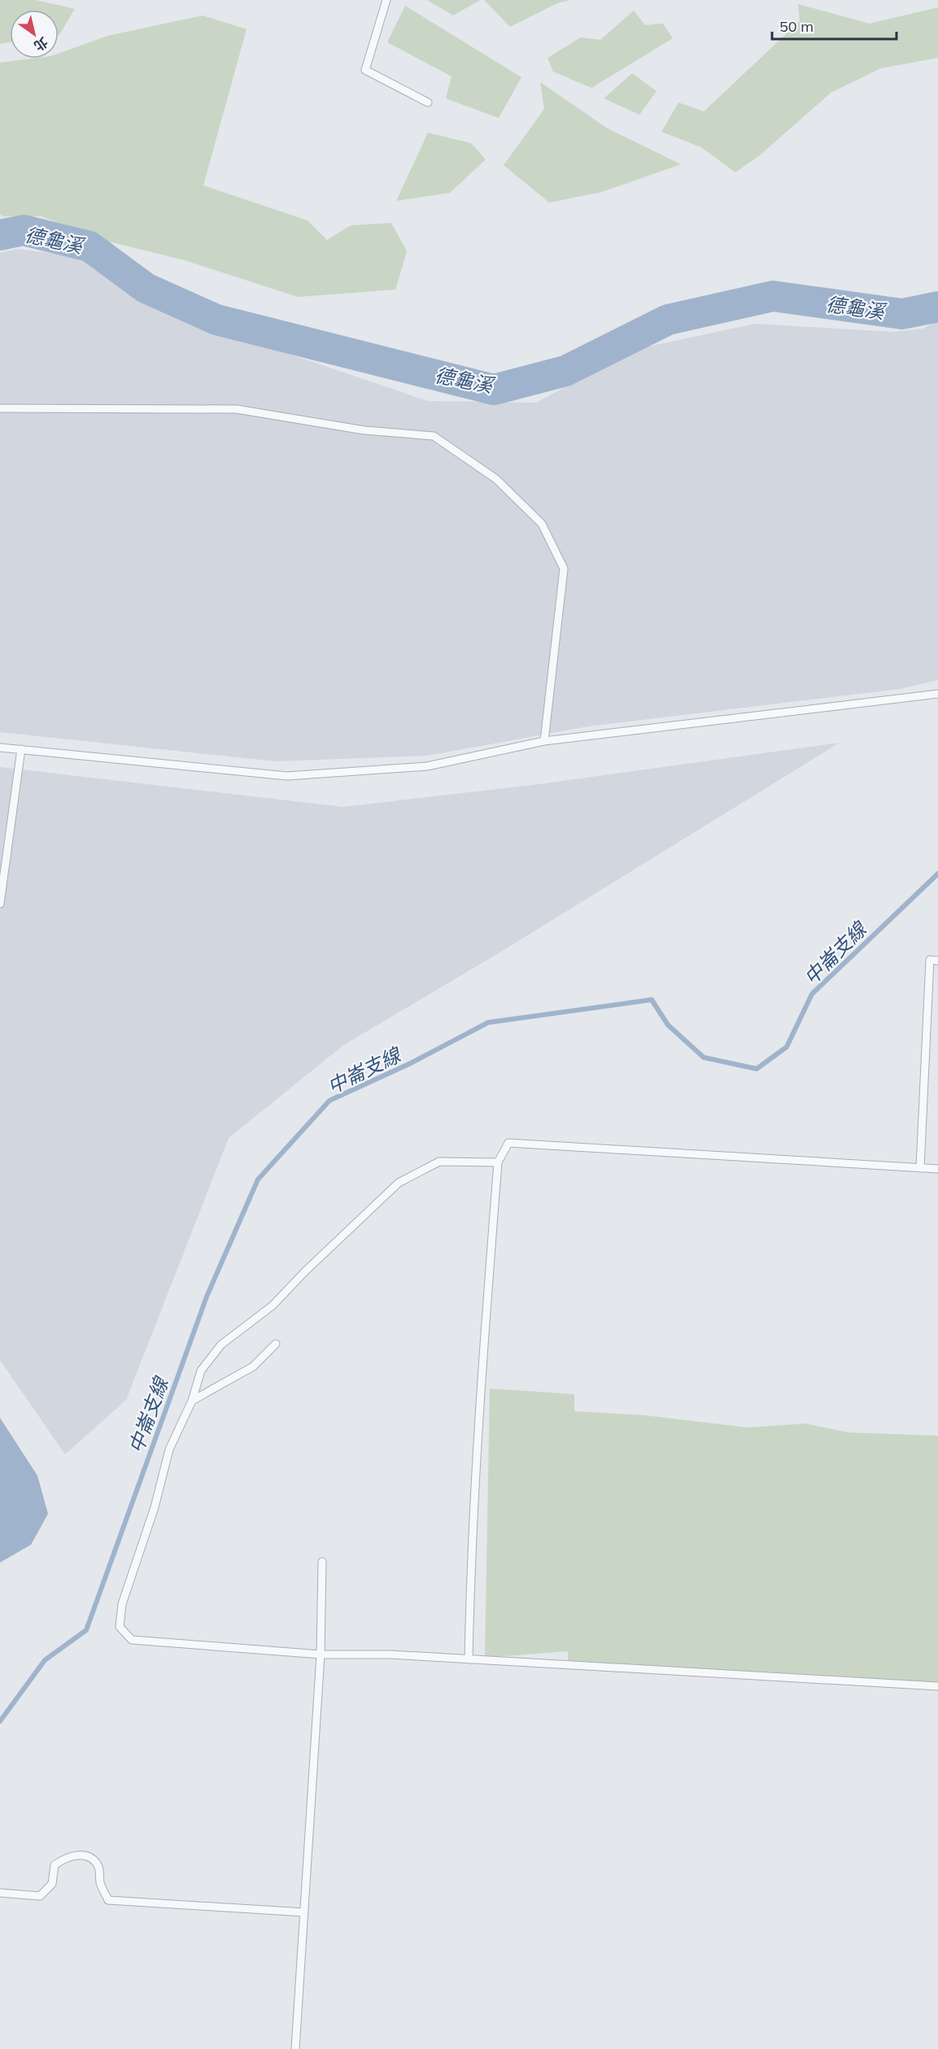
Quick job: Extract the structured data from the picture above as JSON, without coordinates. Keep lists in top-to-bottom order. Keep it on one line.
{"water":["德龜溪","中崙支線"],"scale_bar":"50 m","north":"bottom right"}
